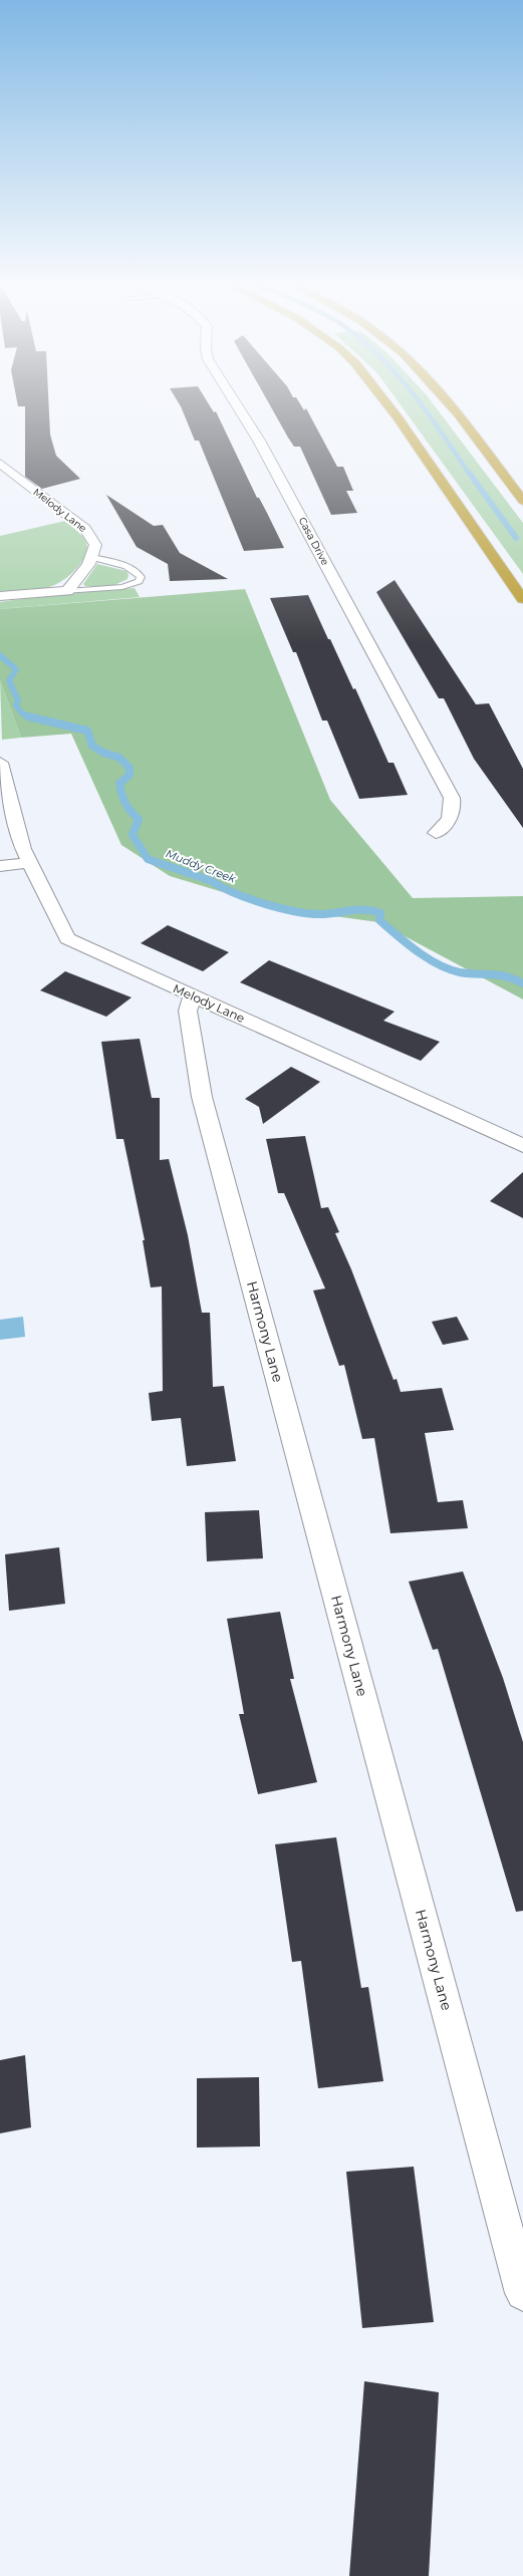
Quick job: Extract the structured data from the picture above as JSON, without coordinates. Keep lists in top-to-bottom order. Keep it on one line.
{"streets":{"street":["Melody Lane","Casa Drive","Harmony Lane"]},"crossings":[["Melody Lane","Harmony Lane"]],"water":["Muddy Creek"]}
